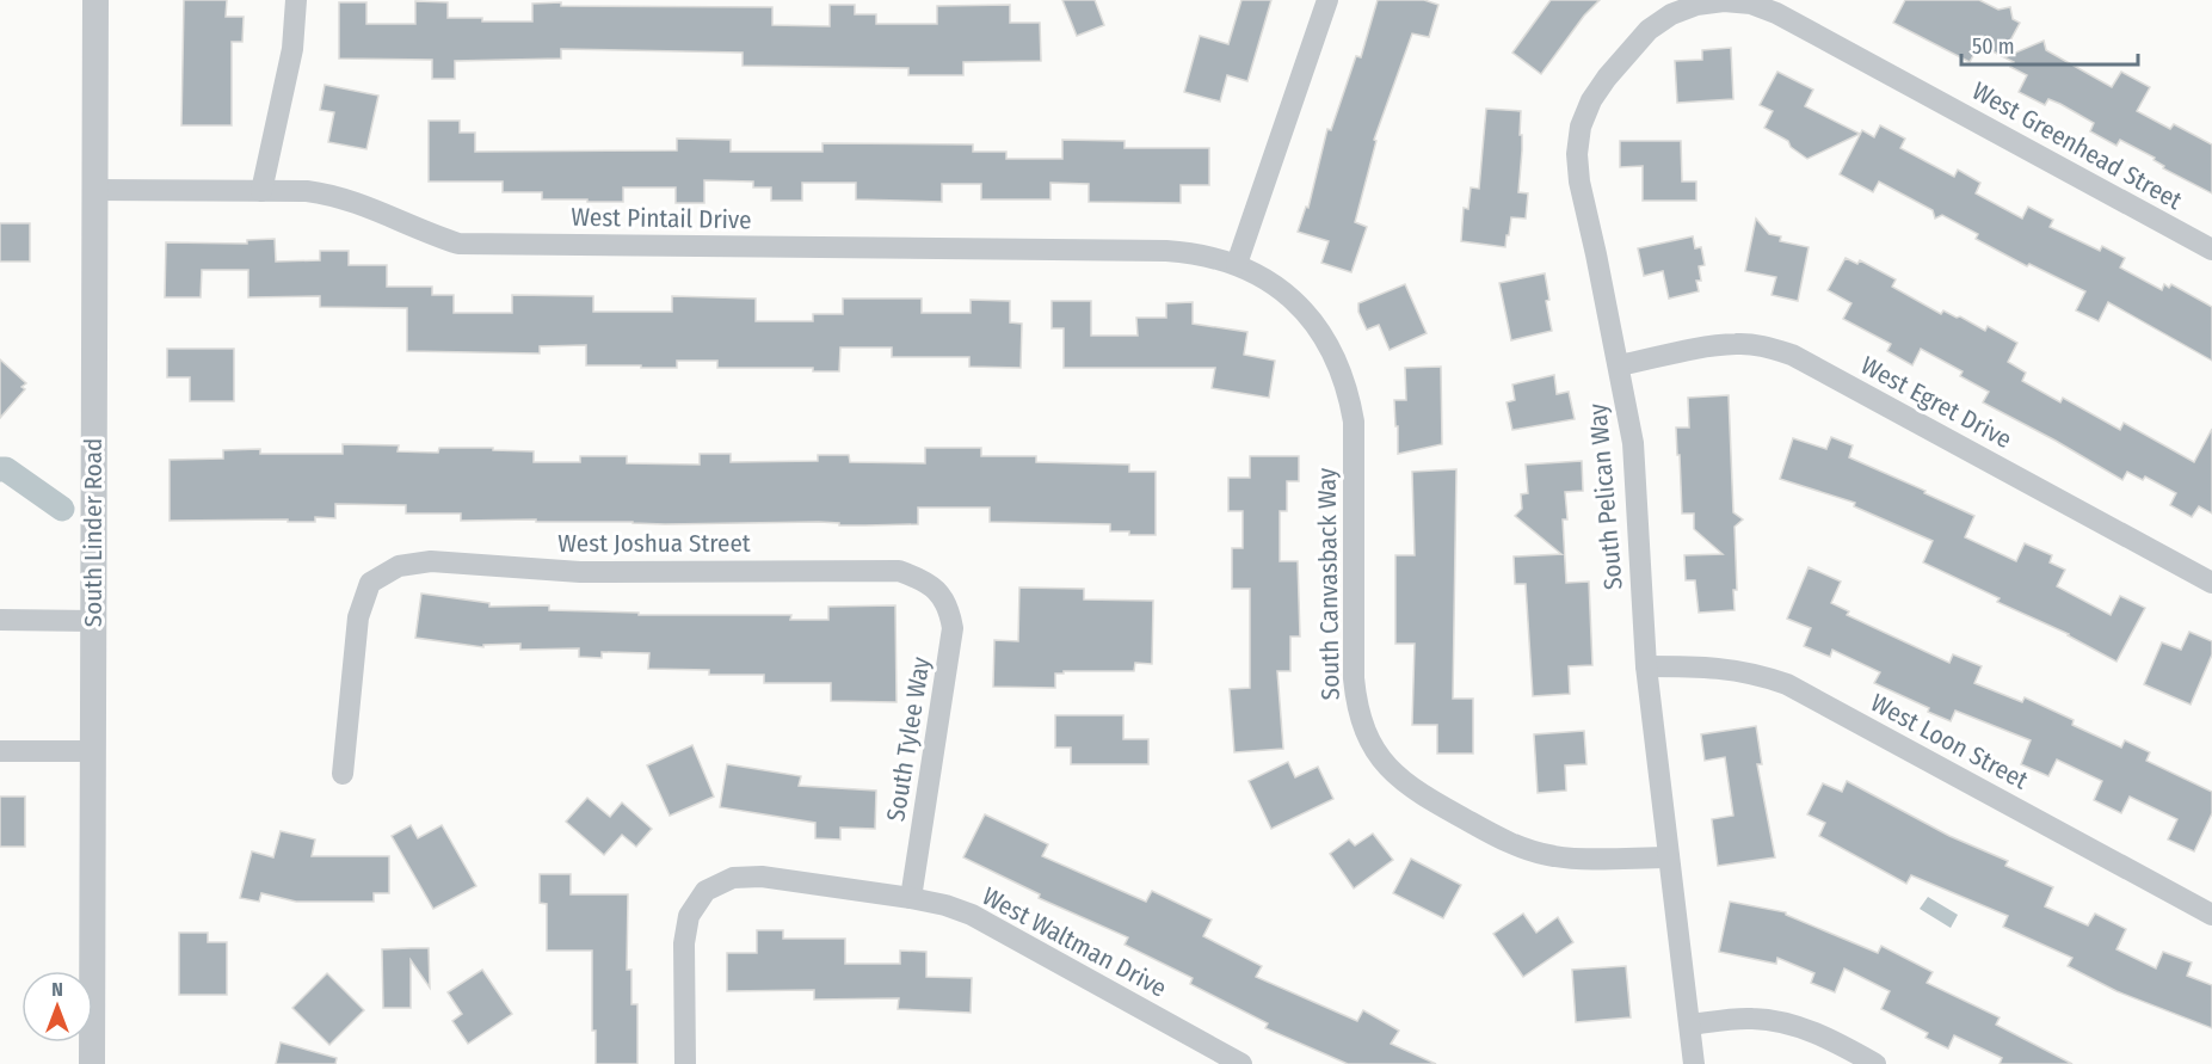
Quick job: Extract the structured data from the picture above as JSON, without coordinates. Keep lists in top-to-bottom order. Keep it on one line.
{"streets":{"street":["West Greenhead Street","West Pintail Drive","West Egret Drive","South Pelican Way","South Linder Road","West Joshua Street","South Canvasback Way","South Tylee Way","West Loon Street","West Waltman Drive"]},"crossings":[["West Greenhead Street","South Pelican Way"],["West Pintail Drive","South Linder Road"],["West Pintail Drive","South Canvasback Way"],["West Egret Drive","South Pelican Way"],["South Pelican Way","South Canvasback Way"],["South Pelican Way","West Loon Street"],["West Joshua Street","South Tylee Way"],["South Tylee Way","West Waltman Drive"]],"scale_bar":"50 m","north":"top"}
